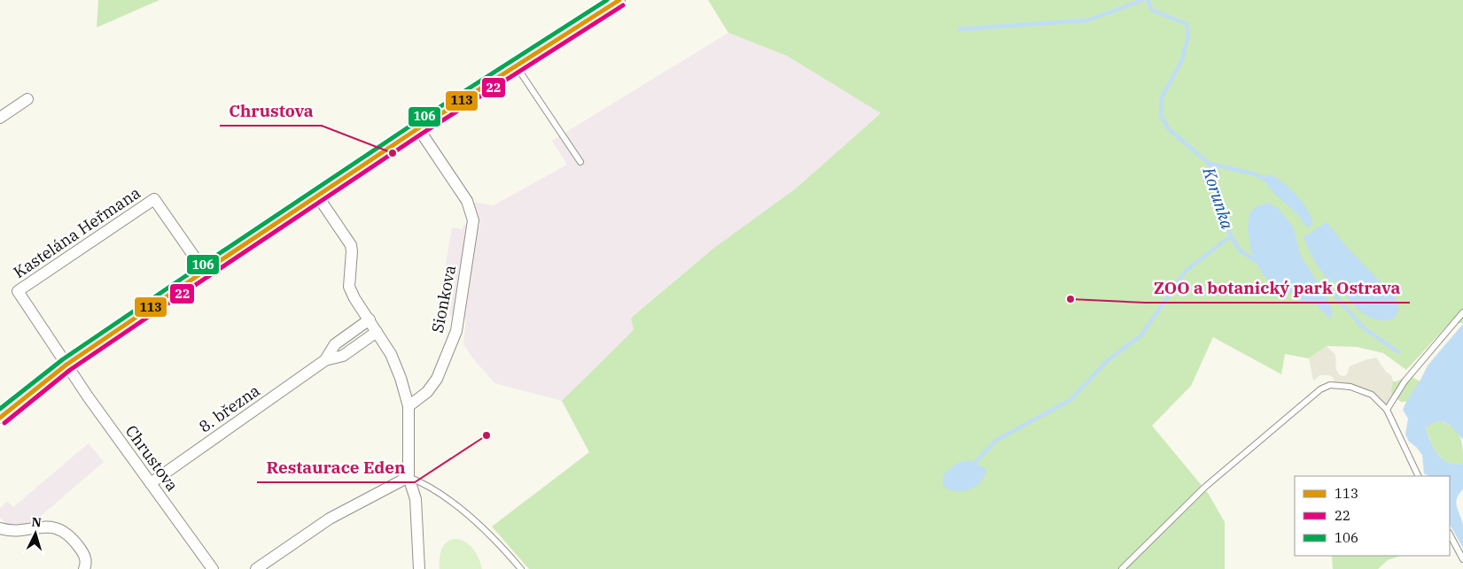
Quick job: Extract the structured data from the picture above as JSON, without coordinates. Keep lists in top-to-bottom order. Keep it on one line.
{"streets":{"street":["Kastelána Heřmana","Sionkova","8. března","Chrustova"]},"crossings":[["Kastelána Heřmana","Chrustova"],["8. března","Chrustova"]],"water":["Korunka"],"places":["Chrustova","ZOO a botanický park Ostrava","Restaurace Eden"],"lines":["transit line 113","transit line 106","transit line 22"],"legend":["113","22","106"],"north":"top"}
